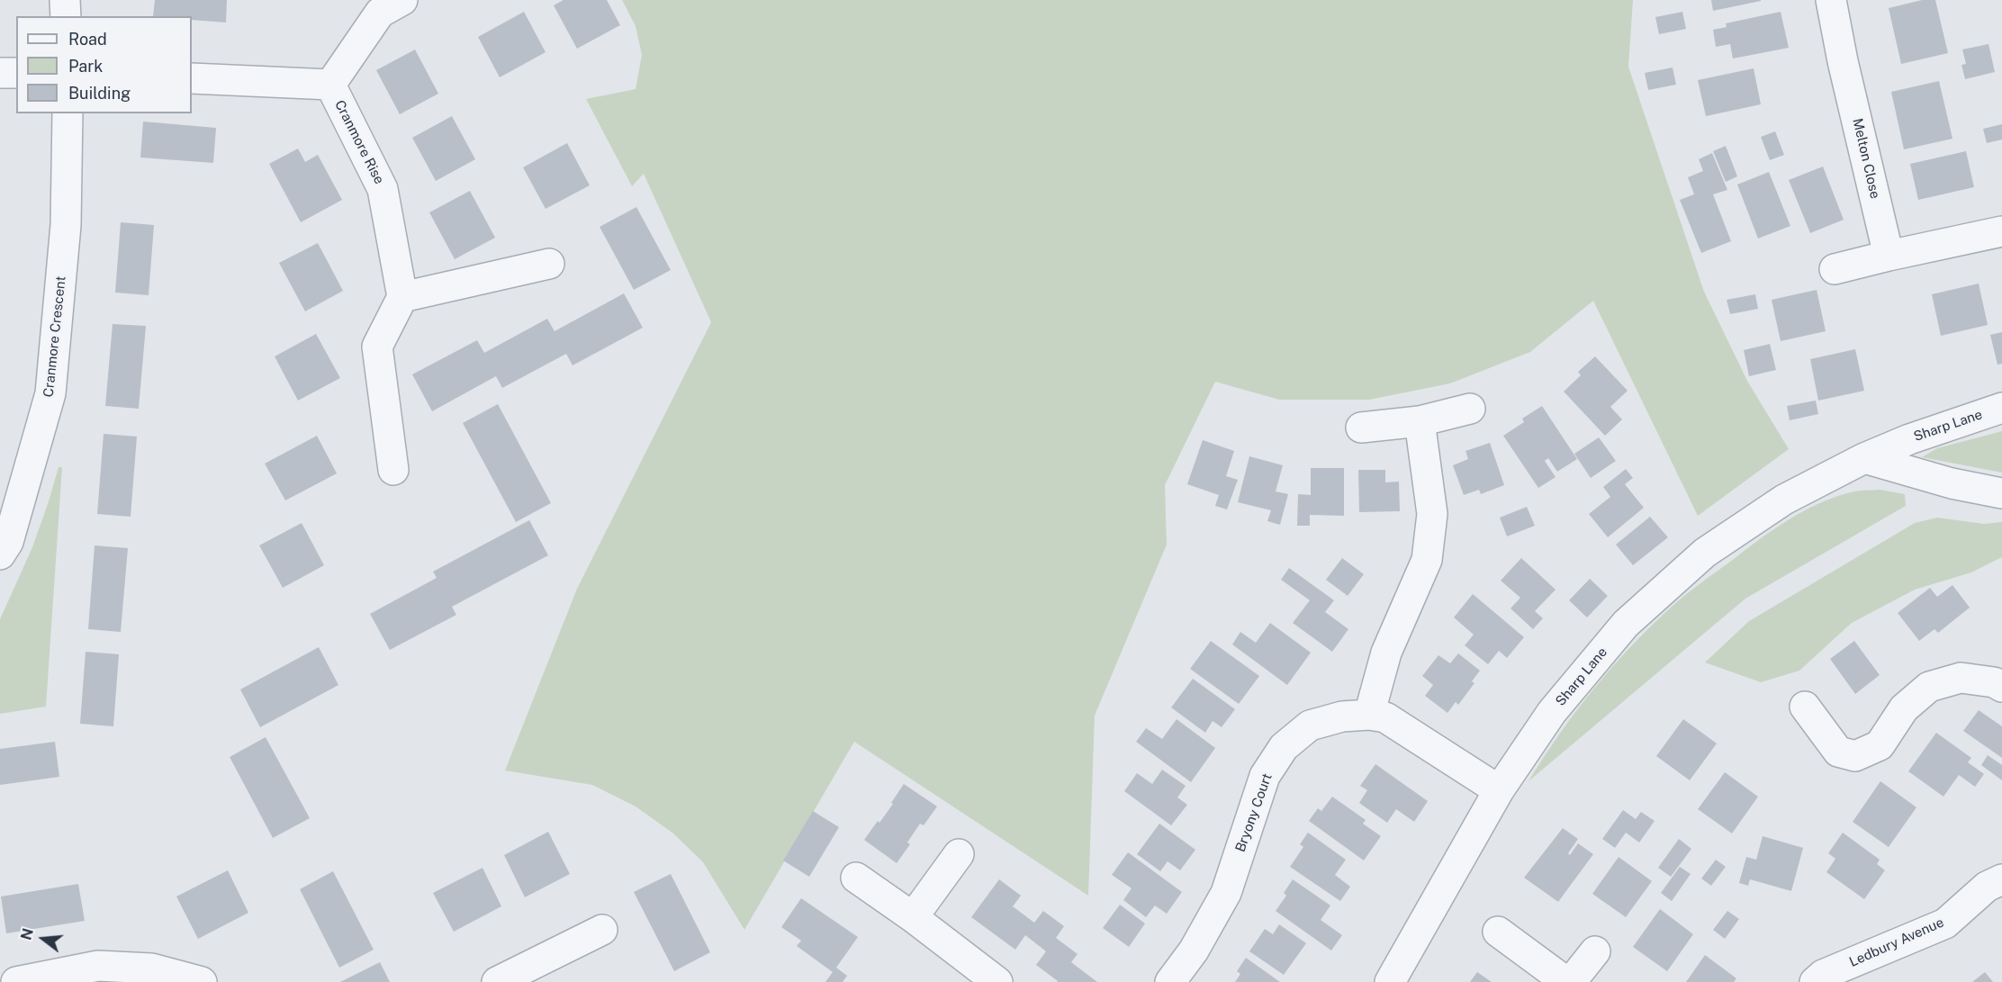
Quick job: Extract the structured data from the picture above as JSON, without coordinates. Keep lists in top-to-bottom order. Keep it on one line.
{"streets":{"street":["Cranmore Rise","Melton Close","Cranmore Crescent","Sharp Lane","Bryony Court","Ledbury Avenue"]},"crossings":[["Sharp Lane","Bryony Court"]],"legend":["Road","Park","Building"],"north":"left"}
